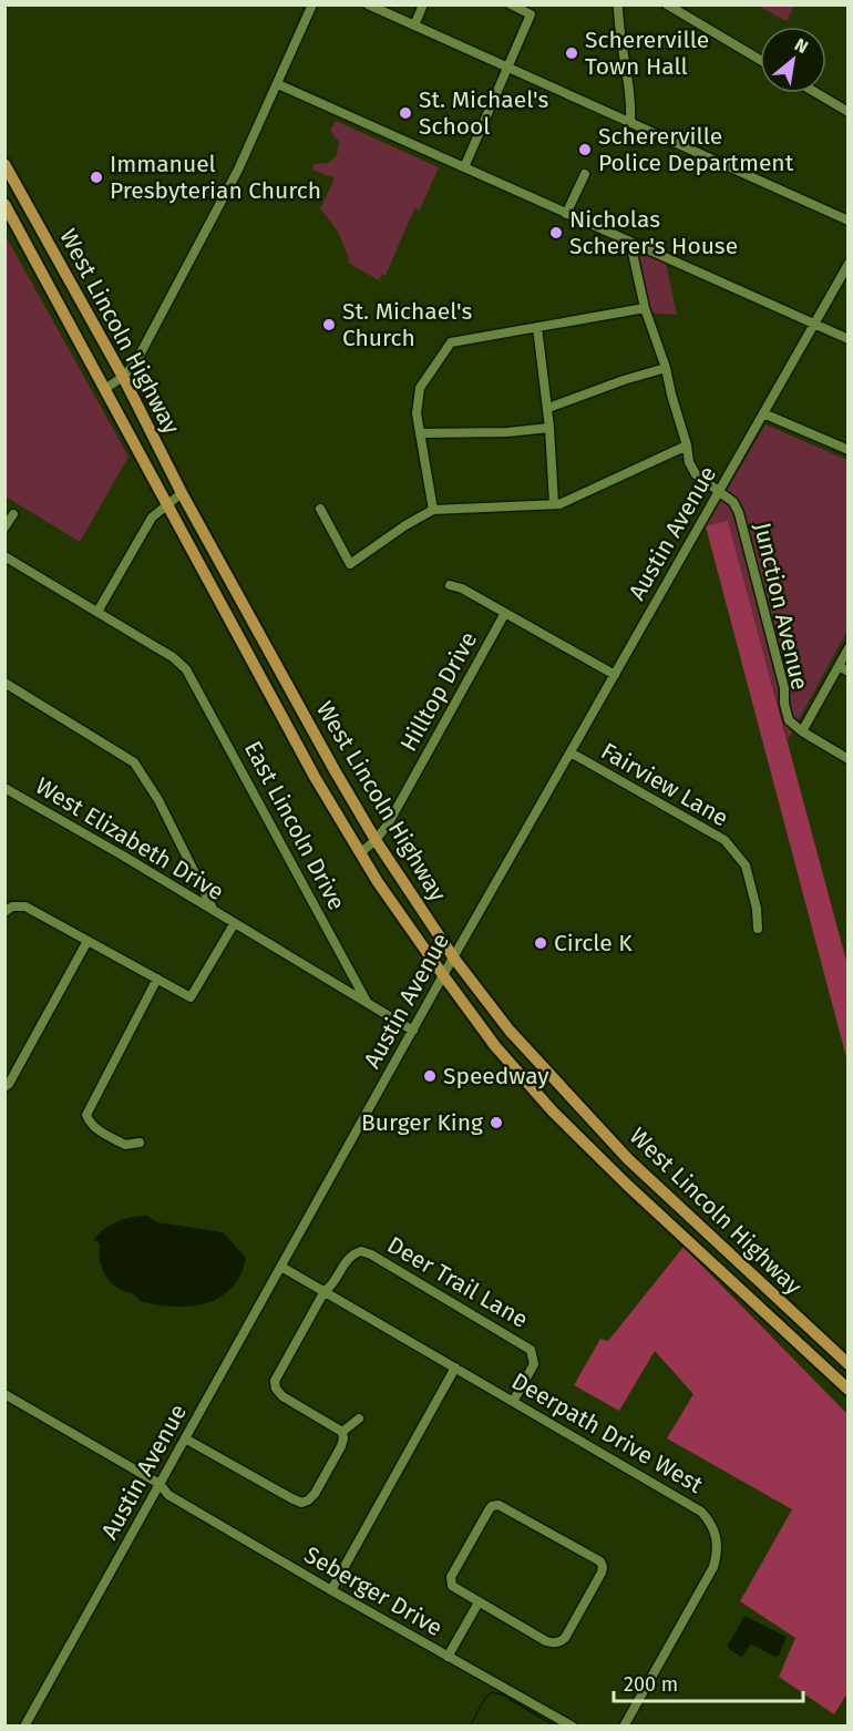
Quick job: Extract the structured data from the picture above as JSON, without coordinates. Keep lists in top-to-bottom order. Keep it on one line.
{"streets":{"main road":["West Lincoln Highway"],"street":["Austin Avenue","Junction Avenue","Hilltop Drive","Fairview Lane","East Lincoln Drive","West Elizabeth Drive","Deer Trail Lane","Deerpath Drive West","Seberger Drive"]},"crossings":[["West Lincoln Highway","Austin Avenue"],["West Lincoln Highway","Hilltop Drive"],["Austin Avenue","Junction Avenue"],["Austin Avenue","Fairview Lane"],["Austin Avenue","West Elizabeth Drive"],["Austin Avenue","Deerpath Drive West"],["Austin Avenue","Seberger Drive"],["East Lincoln Drive","West Elizabeth Drive"],["Deer Trail Lane","Deerpath Drive West"]],"places":["Schererville Town Hall","St. Michael's School","Schererville Police Department","Immanuel Presbyterian Church","Nicholas Scherer's House","St. Michael's Church","Circle K","Speedway","Burger King"],"scale_bar":"200 m","north":"top right"}
